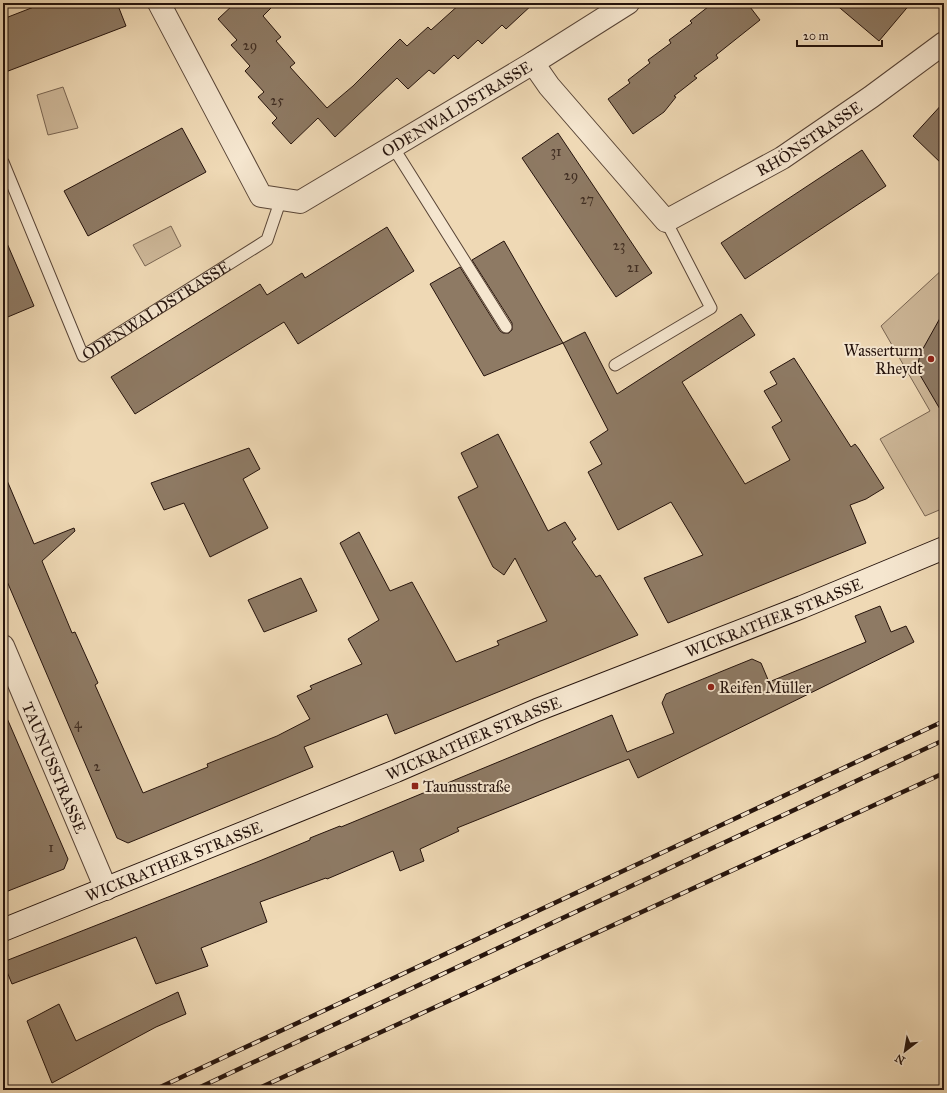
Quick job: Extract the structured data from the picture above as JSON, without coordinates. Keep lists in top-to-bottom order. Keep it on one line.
{"streets":{"street":["ODENWALDSTRASSE","RHÖNSTRASSE","WICKRATHER STRASSE","TAUNUSSTRASSE"]},"crossings":[["WICKRATHER STRASSE","TAUNUSSTRASSE"]],"places":{"other":["Wasserturm Rheydt","Reifen Müller"],"transit":["Taunusstraße"]},"house_numbers":["29","25","31","29","27","23","21","4","2","1"],"scale_bar":"20 m","north":"bottom left"}
